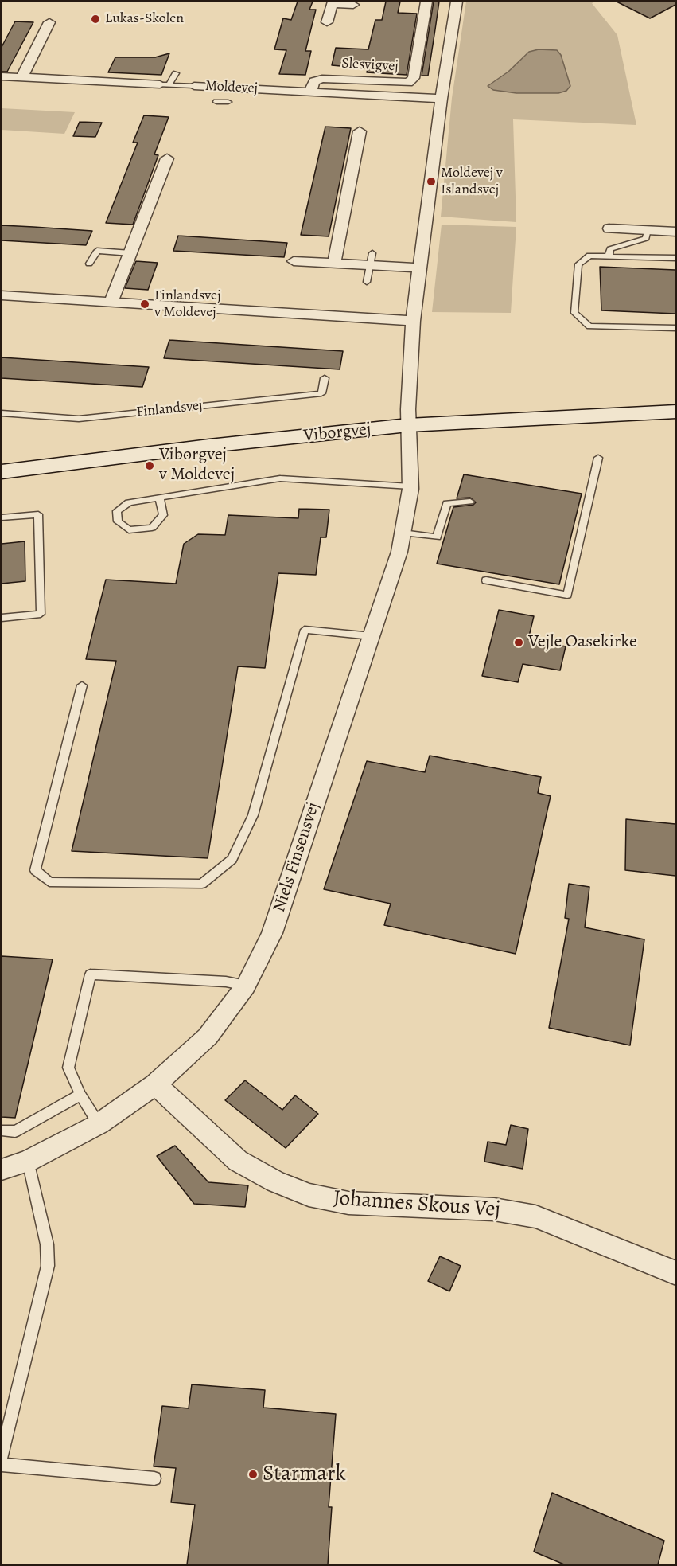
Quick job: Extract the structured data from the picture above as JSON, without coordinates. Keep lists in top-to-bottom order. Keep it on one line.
{"streets":{"street":["Slesvigvej","Moldevej","Viborgvej","Niels Finsensvej","Johannes Skous Vej"],"lane":["Finlandsvej"]},"crossings":[["Slesvigvej","Moldevej"],["Viborgvej","Niels Finsensvej"],["Niels Finsensvej","Johannes Skous Vej"]],"places":["Lukas-Skolen","Moldevej v Islandsvej","Finlandsvej v Moldevej","Viborgvej v Moldevej","Vejle Oasekirke","Starmark"]}
